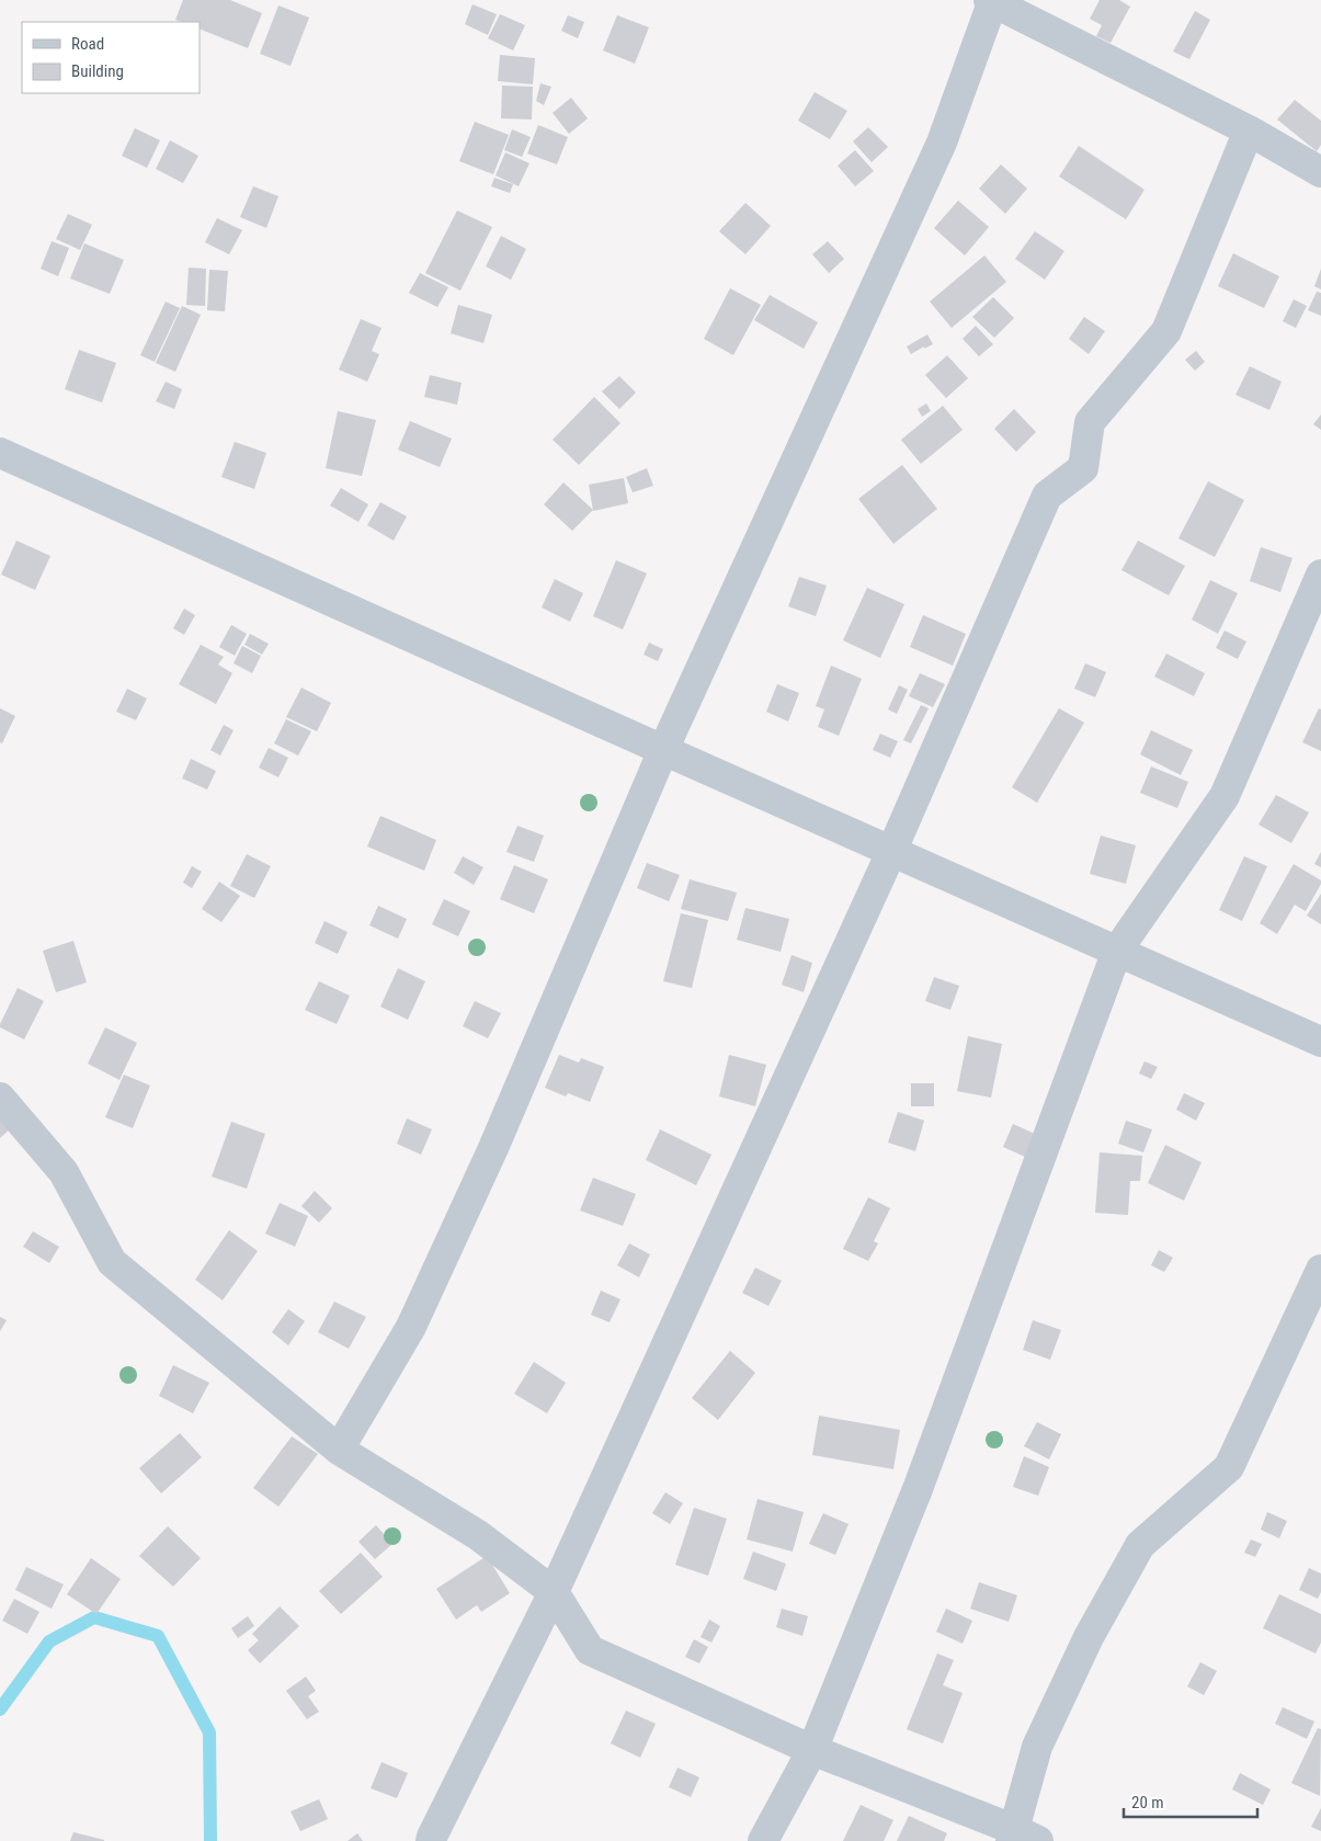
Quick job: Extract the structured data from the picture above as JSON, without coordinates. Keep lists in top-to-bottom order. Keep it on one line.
{"legend":["Road","Building"],"scale_bar":"20 m"}
